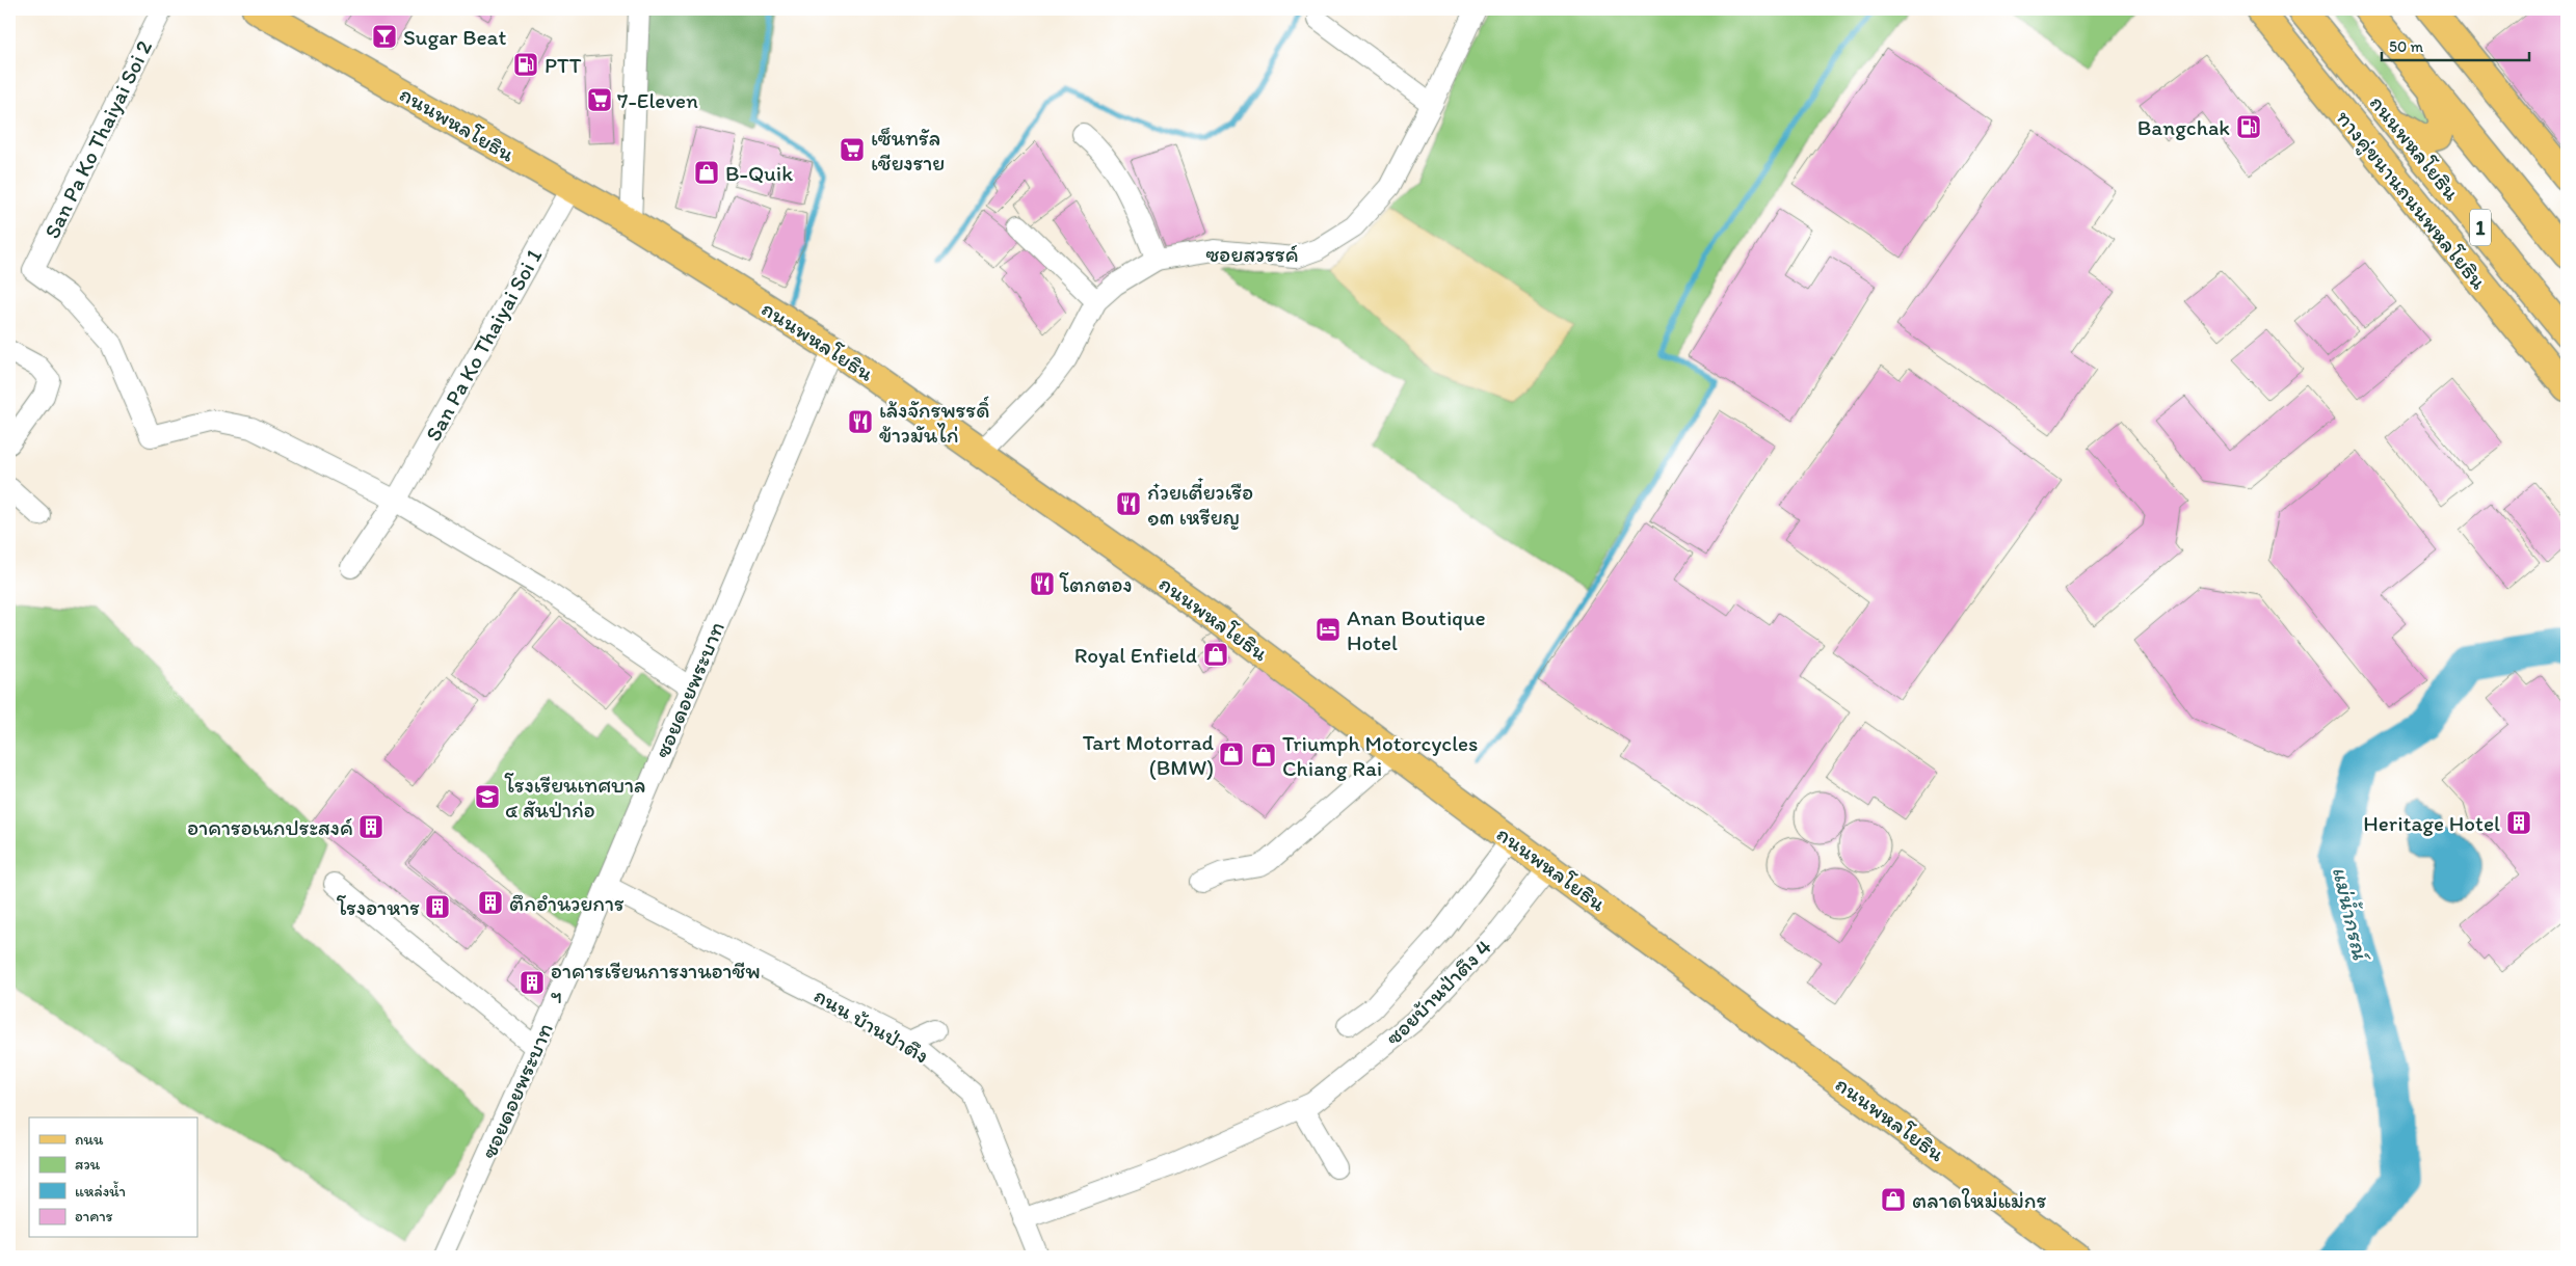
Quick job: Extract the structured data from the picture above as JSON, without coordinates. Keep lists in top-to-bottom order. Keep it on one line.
{"streets":{"main road":["ถนนพหลโยธิน","ทางคู่ขนานถนนพหลโยธิน","1"],"street":["San Pa Ko Thaiyai Soi 2","ซอยสวรรค์","San Pa Ko Thaiyai Soi 1","ซอยดอยพระบาท","ซอยบ้านป่าตึง 4","ถนน บ้านป่าตึง"]},"crossings":[["ถนนพหลโยธิน","ซอยสวรรค์"],["ถนนพหลโยธิน","San Pa Ko Thaiyai Soi 1"],["ถนนพหลโยธิน","ซอยดอยพระบาท"],["ถนนพหลโยธิน","ซอยบ้านป่าตึง 4"],["San Pa Ko Thaiyai Soi 2","San Pa Ko Thaiyai Soi 1"],["ซอยดอยพระบาท","ถนน บ้านป่าตึง"],["ซอยบ้านป่าตึง 4","ถนน บ้านป่าตึง"]],"water":["แม่น้ำกรณ์"],"places":{"bar":["Sugar Beat"],"fuel station":["PTT","Bangchak"],"supermarket":["7-Eleven","เซ็นทรัล เชียงราย"],"shop":["B-Quik","Royal Enfield","Tart Motorrad (BMW)","Triumph Motorcycles Chiang Rai","ตลาดใหม่แม่กร"],"restaurant":["เล้งจักรพรรดิ์ ข้าวมันไก่","ก๋วยเตี๋ยวเรือ ๑๓ เหรียญ","โตกตอง"],"hotel":["Anan Boutique Hotel"],"school or university":["โรงเรียนเทศบาล ๔ สันป่าก่อ"],"building":["Heritage Hotel","อาคารอเนกประสงค์","ตึกอำนวยการ","โรงอาหาร","อาคารเรียนการงานอาชีพ ฯ"]},"legend":["ถนน","สวน","แหล่งน้ำ","อาคาร"],"scale_bar":"50 m"}
